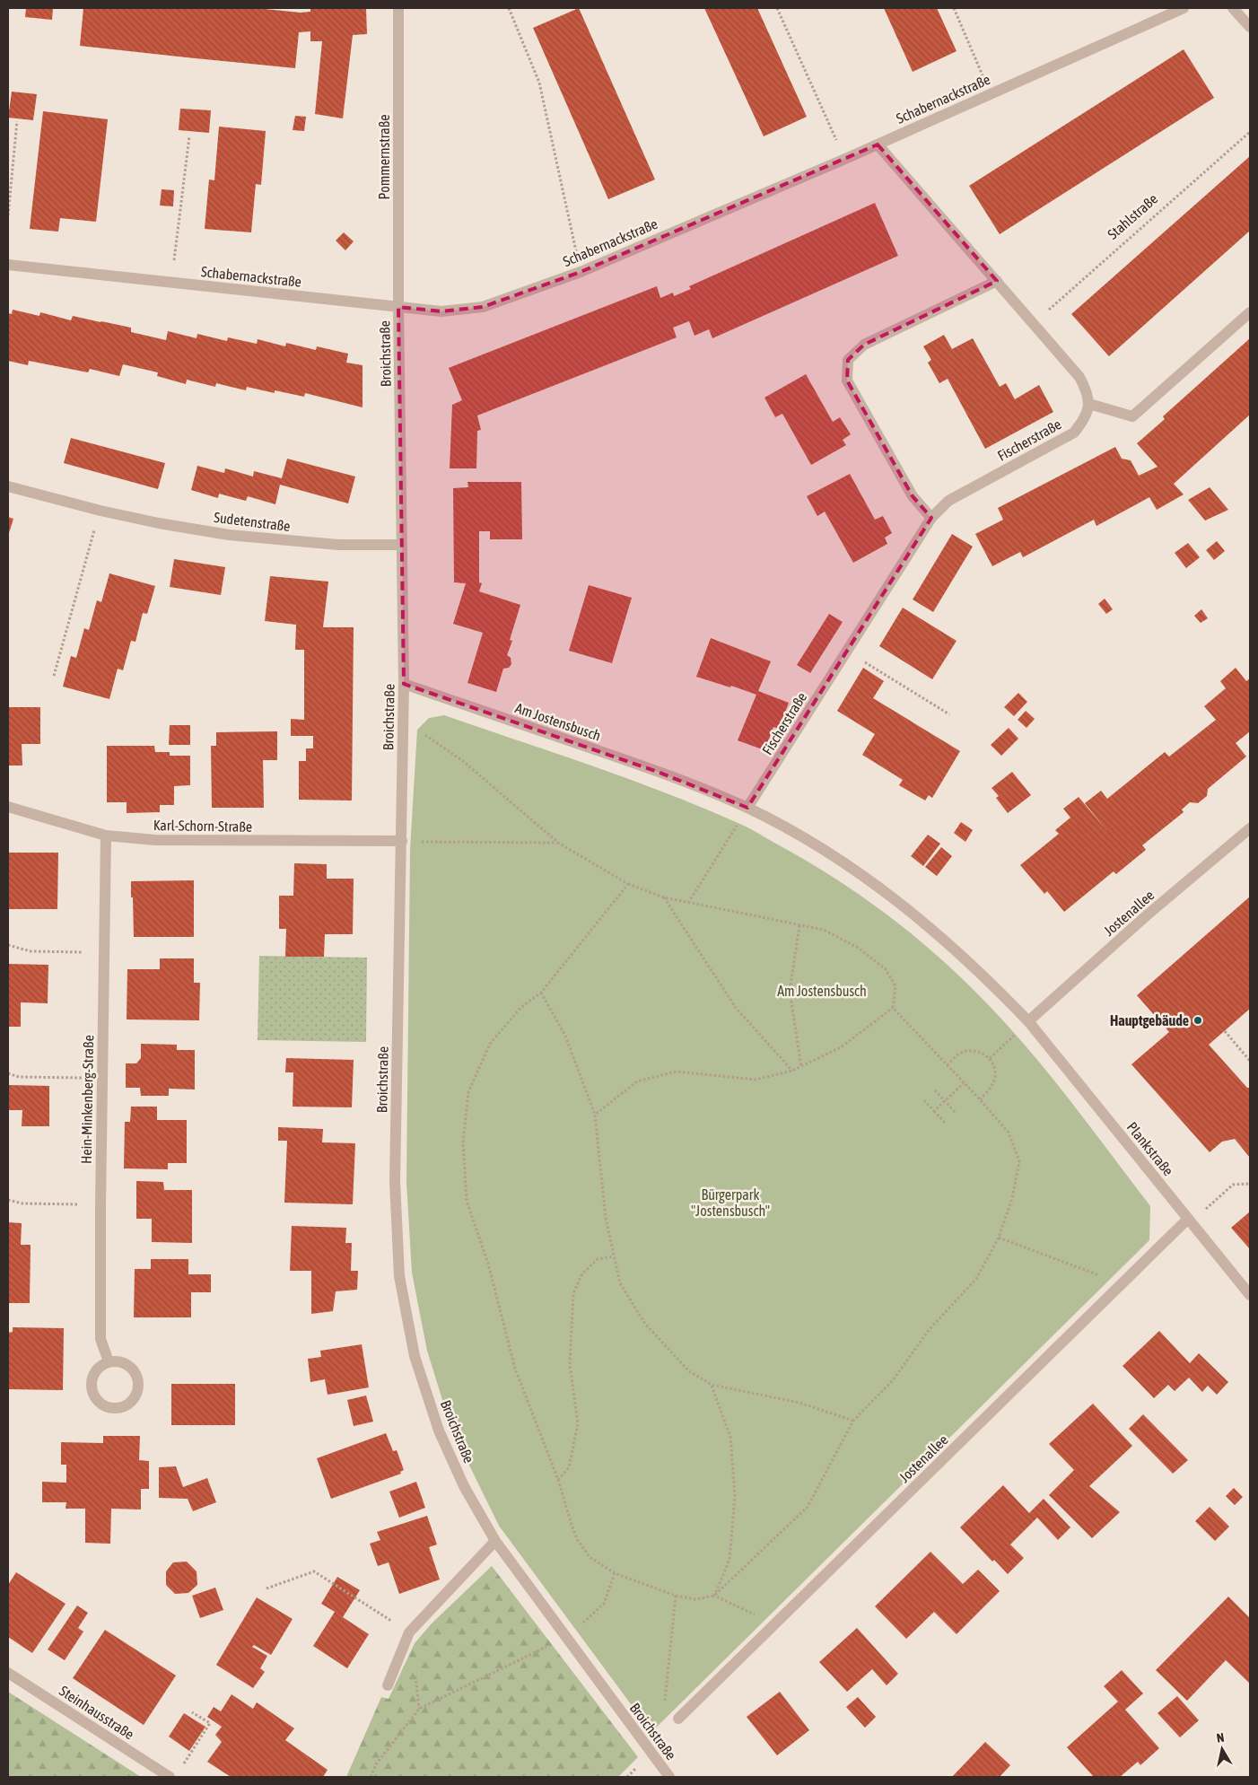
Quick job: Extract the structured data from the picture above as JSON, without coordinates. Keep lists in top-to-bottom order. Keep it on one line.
{"streets":{"street":["Schabernackstraße","Pommernstraße","Broichstraße","Fischerstraße","Sudetenstraße","Am Jostensbusch","Karl-Schorn-Straße","Jostenallee","Hein-Minkenberg-Straße","Plankstraße","Steinhausstraße"],"path":["Stahlstraße"]},"crossings":[["Schabernackstraße","Pommernstraße"],["Schabernackstraße","Broichstraße"],["Pommernstraße","Broichstraße"],["Broichstraße","Sudetenstraße"],["Broichstraße","Am Jostensbusch"],["Broichstraße","Karl-Schorn-Straße"],["Fischerstraße","Am Jostensbusch"],["Am Jostensbusch","Jostenallee"],["Am Jostensbusch","Plankstraße"],["Karl-Schorn-Straße","Hein-Minkenberg-Straße"],["Jostenallee","Plankstraße"]],"parks":["Am Jostensbusch","Bürgerpark \"Jostensbusch\""],"places":["Hauptgebäude"],"north":"top"}
